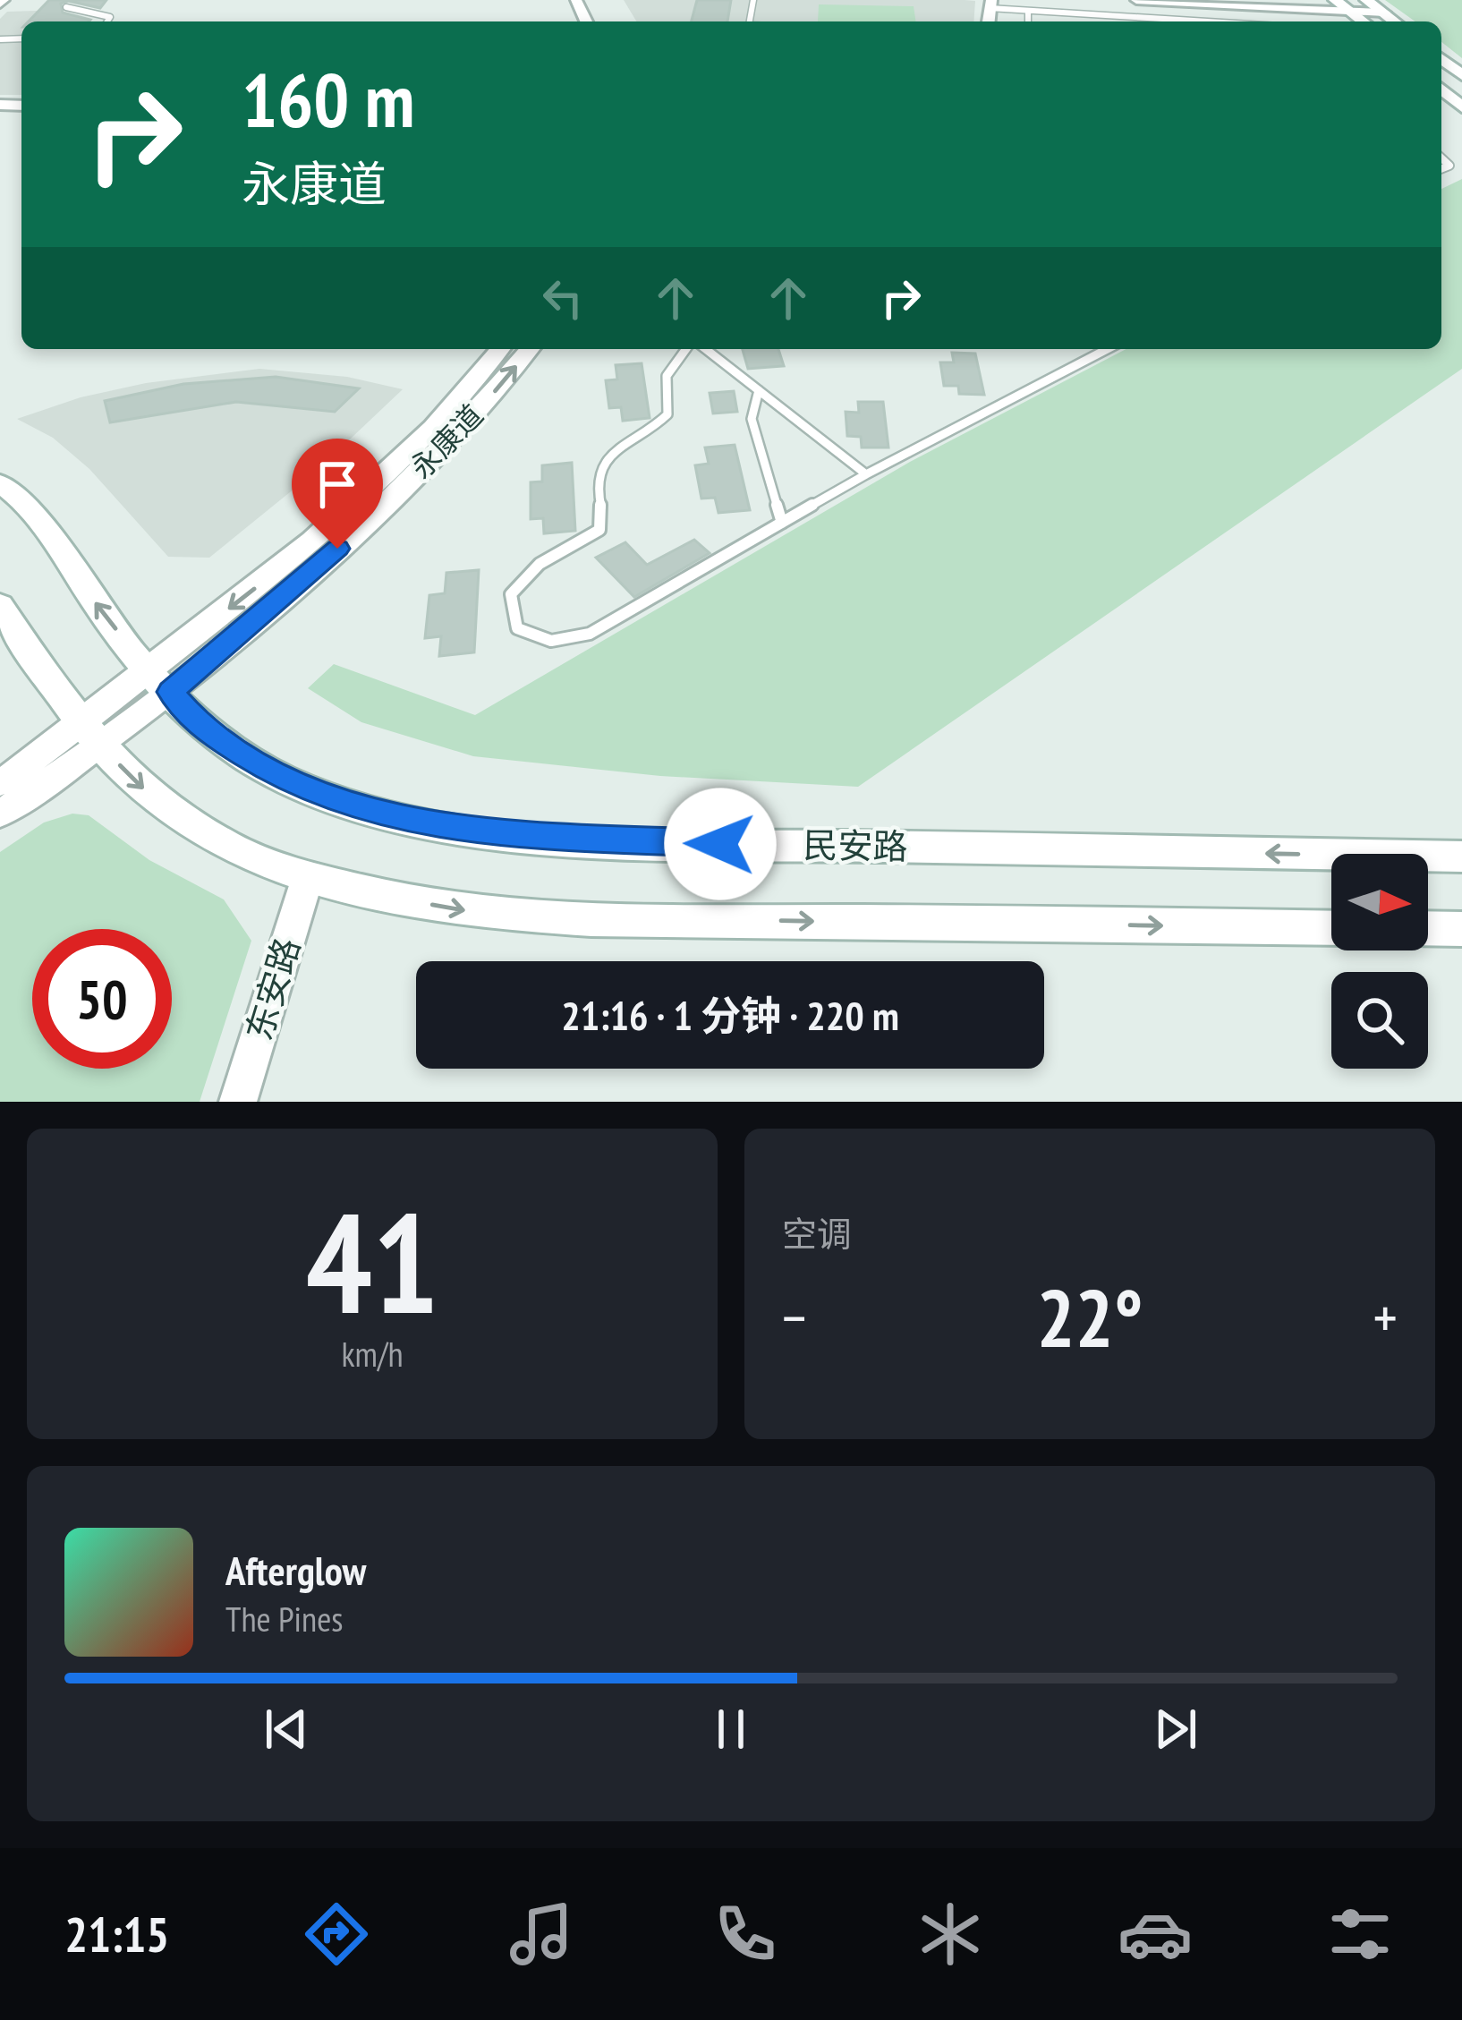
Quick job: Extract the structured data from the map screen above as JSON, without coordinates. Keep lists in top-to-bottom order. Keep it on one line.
{"streets":{"main road":["民安路"],"street":["永康道","东安路"]},"crossings":[["永康道","民安路"]],"north":"right","page":{"turn":["160 m","永康道"],"limit":"50","trip":"21:16 · 1 分钟 · 220 m","tile":[["41","km/h"],"空调"],"heat":["−","22°","+"],"song":["Afterglow","The Pines"],"tabs":"21:15"}}
